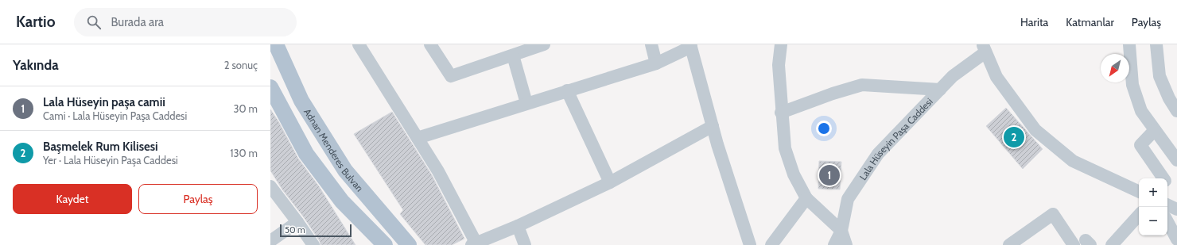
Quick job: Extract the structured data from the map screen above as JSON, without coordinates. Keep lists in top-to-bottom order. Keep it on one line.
{"streets":{"main road":["Adnan Menderes Bulvarı"],"street":["Lala Hüseyin Paşa Caddesi"]},"scale_bar":"50 m","north":"bottom left","page":{"header":"Kartio","search":"Burada ara","nav":["Harita","Katmanlar","Paylaş"],"heading":["Yakında","2 sonuç"],"list":[{"mark":"1","name":"Lala Hüseyin paşa camii","note":"Cami · Lala Hüseyin Paşa Caddesi","value":"30 m"},{"mark":"2","name":"Başmelek Rum Kilisesi","note":"Yer · Lala Hüseyin Paşa Caddesi","value":"130 m"}],"pins":["2","1"],"buttons":["Kaydet","Paylaş"],"map_buttons":["+","−"],"scale":"50 m"}}
